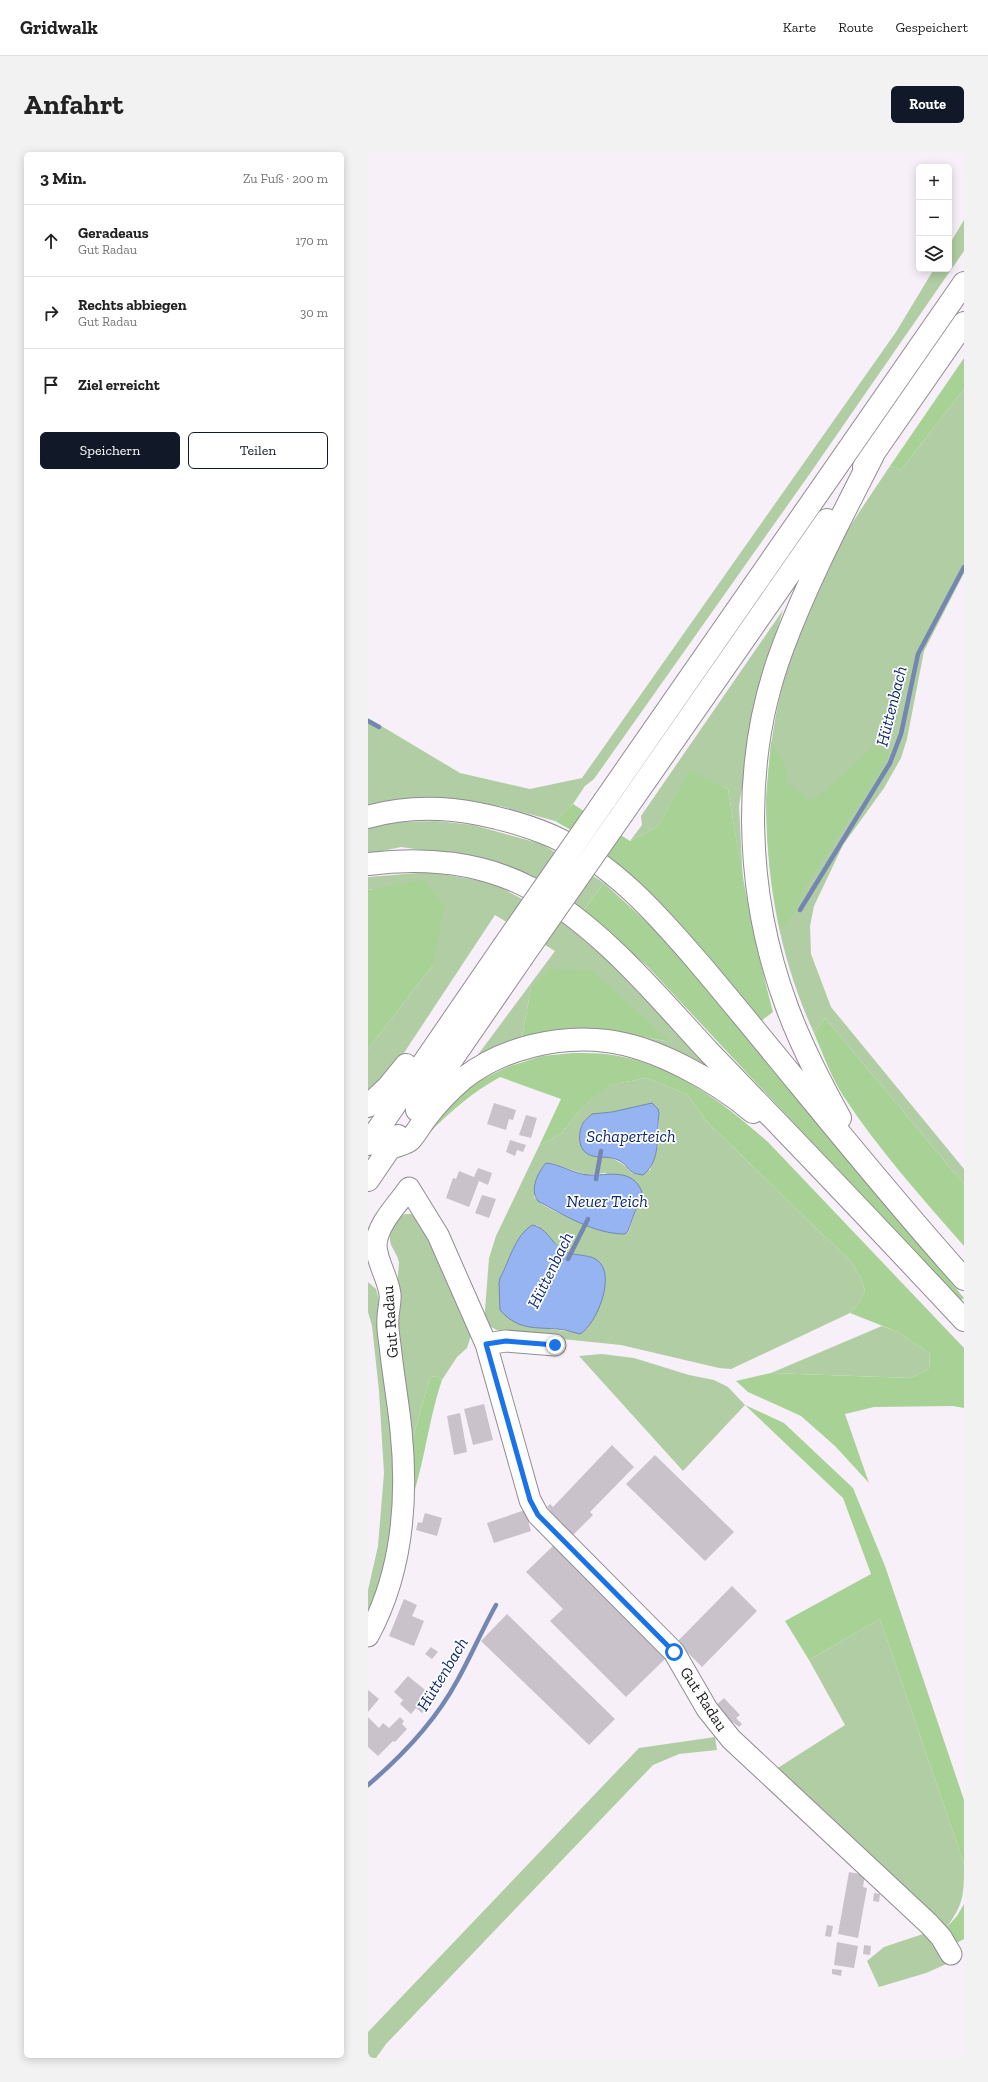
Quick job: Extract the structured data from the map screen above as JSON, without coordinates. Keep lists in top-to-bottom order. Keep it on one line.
{"streets":{"street":["Gut Radau"]},"water":["Hüttenbach","Schaperteich","Neuer Teich"],"page":{"header":"Gridwalk","nav":["Karte","Route","Gespeichert"],"buttons":["Route",["Speichern","Teilen"]],"title":"Anfahrt","heading":["3 Min.","Zu Fuß · 200 m"],"map_buttons":["+","−"],"list":[["Geradeaus","Gut Radau","170 m"],["Rechts abbiegen","Gut Radau","30 m"],"Ziel erreicht"]}}
